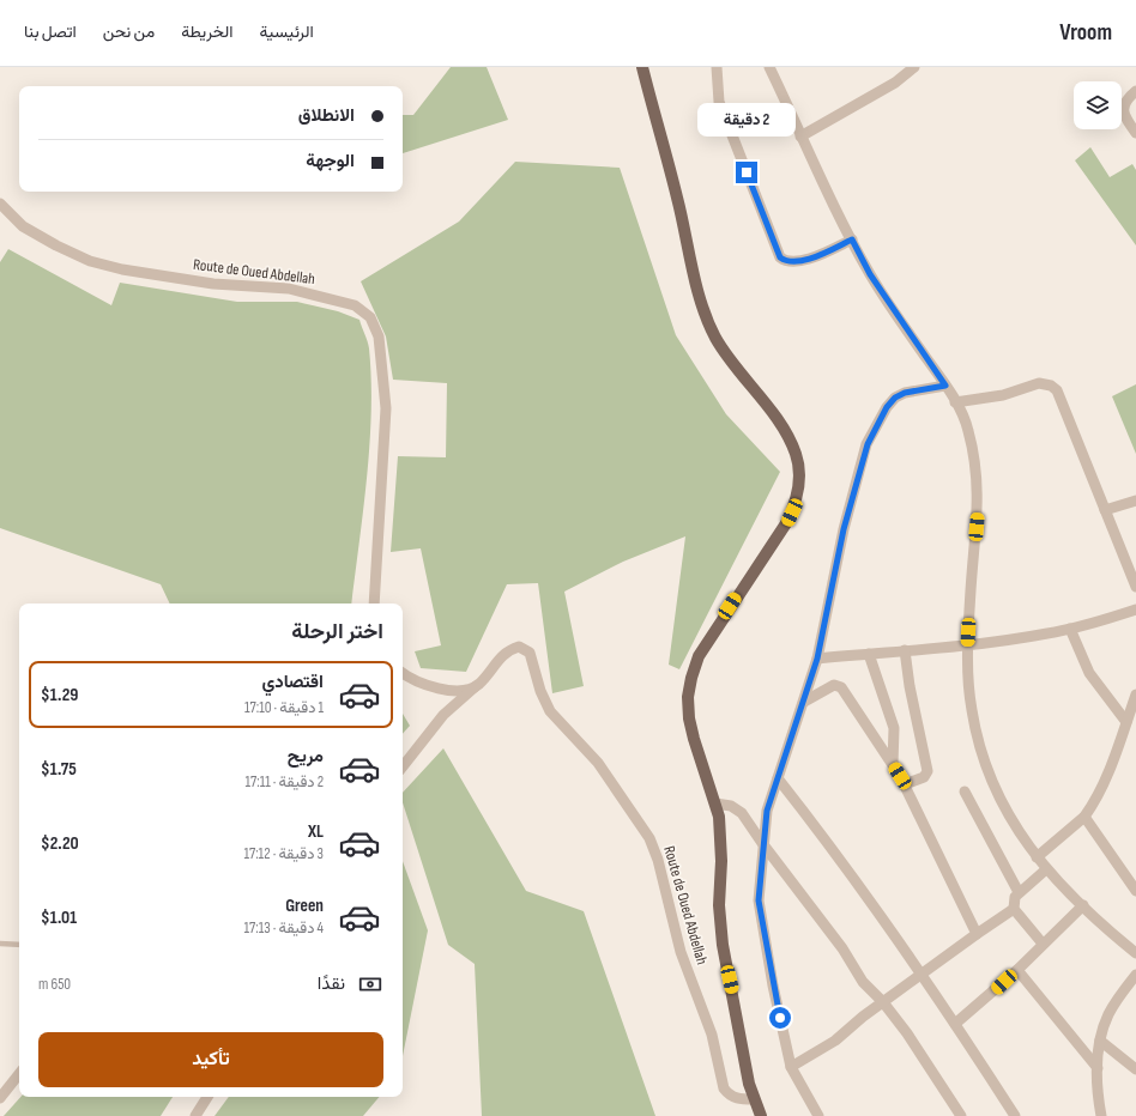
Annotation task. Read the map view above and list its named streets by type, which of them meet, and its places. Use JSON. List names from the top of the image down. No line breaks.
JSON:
{"streets":{"street":["Route de Oued Abdellah"]},"page":{"header":"Vroom","nav":["الرئيسية","الخريطة","من نحن","اتصل بنا"],"banner":["الانطلاق","الوجهة"],"bubble":"2 دقيقة","heading":"اختر الرحلة","list":[{"name":"اقتصادي","note":"1 دقيقة · 17:10","value":"$1.29"},{"name":"مريح","note":"2 دقيقة · 17:11","value":"$1.75"},{"name":"XL","note":"3 دقيقة · 17:12","value":"$2.20"},{"name":"Green","note":"4 دقيقة · 17:13","value":"$1.01"}],"pay":["نقدًا","650 m"],"buttons":"تأكيد"}}
